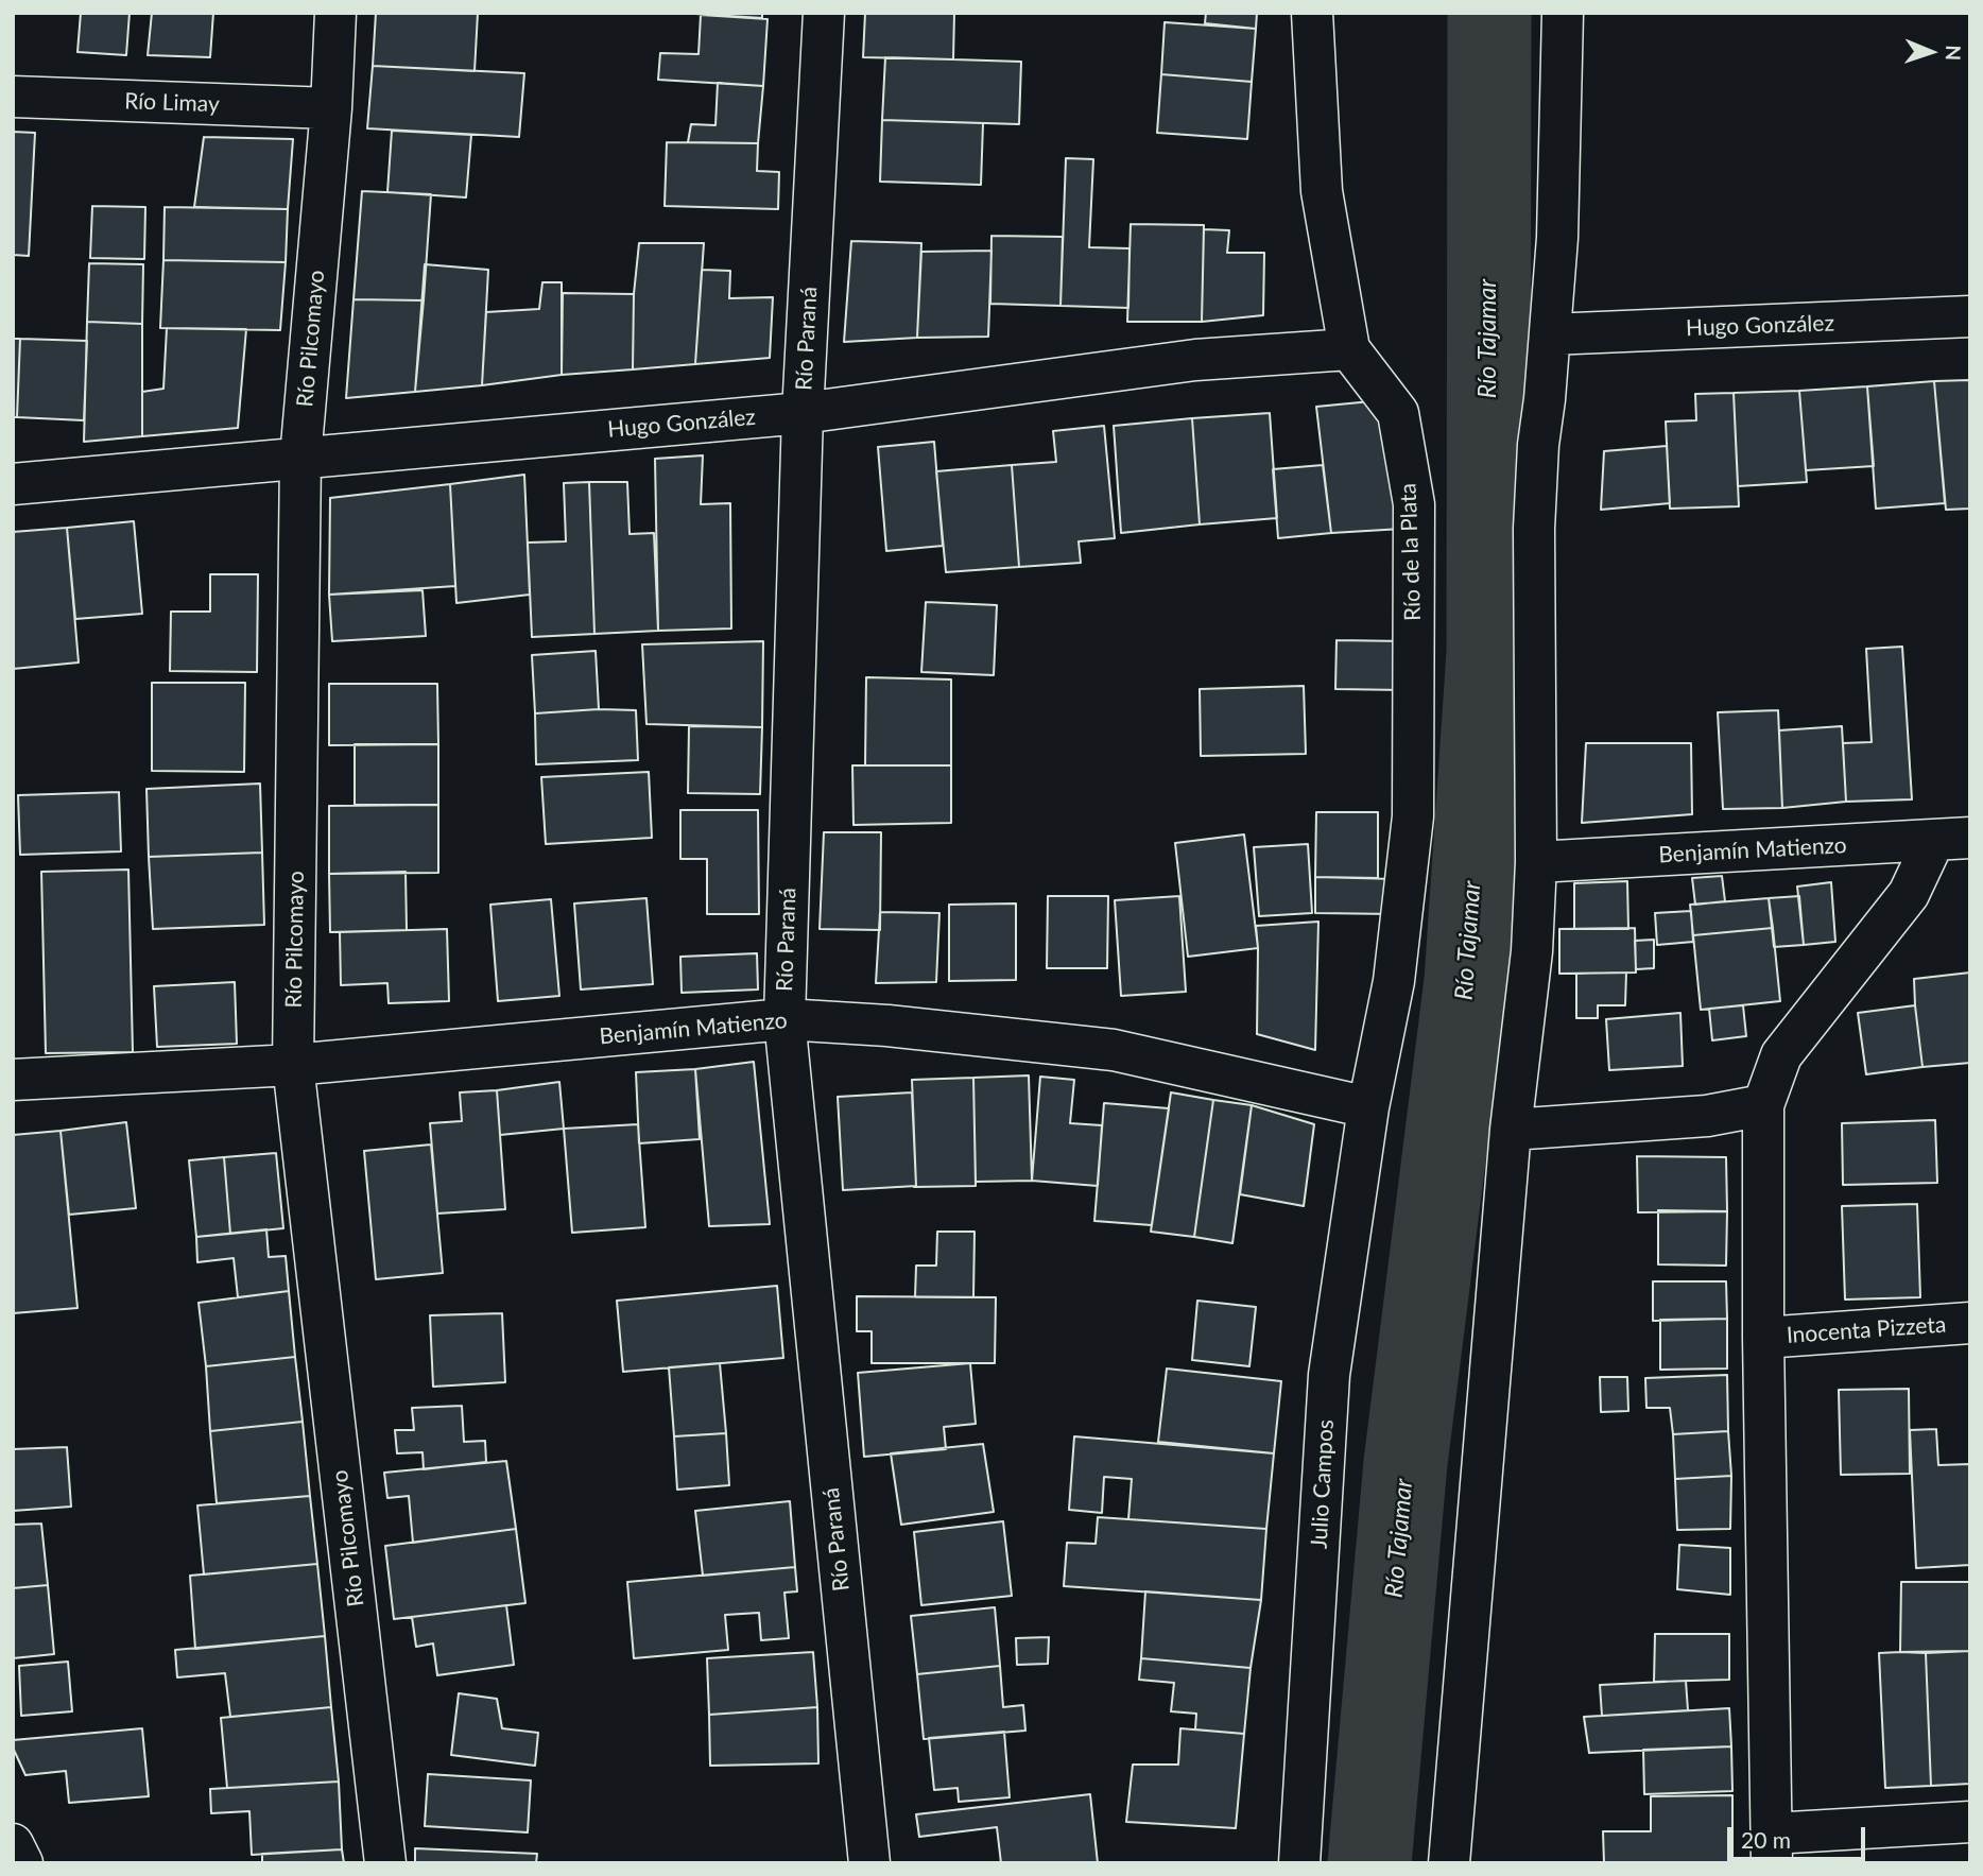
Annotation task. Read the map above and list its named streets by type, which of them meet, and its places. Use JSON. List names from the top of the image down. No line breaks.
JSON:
{"streets":{"street":["Río Limay","Hugo González","Río Pilcomayo","Río Paraná","Río de la Plata","Benjamín Matienzo","Inocenta Pizzeta","Julio Campos"]},"crossings":[["Río Limay","Río Pilcomayo"],["Hugo González","Río Pilcomayo"],["Hugo González","Río Paraná"],["Hugo González","Río de la Plata"],["Río Pilcomayo","Benjamín Matienzo"],["Río Paraná","Benjamín Matienzo"],["Río de la Plata","Benjamín Matienzo"],["Río de la Plata","Julio Campos"],["Benjamín Matienzo","Julio Campos"]],"water":["Río Tajamar"],"scale_bar":"20 m","north":"right"}
